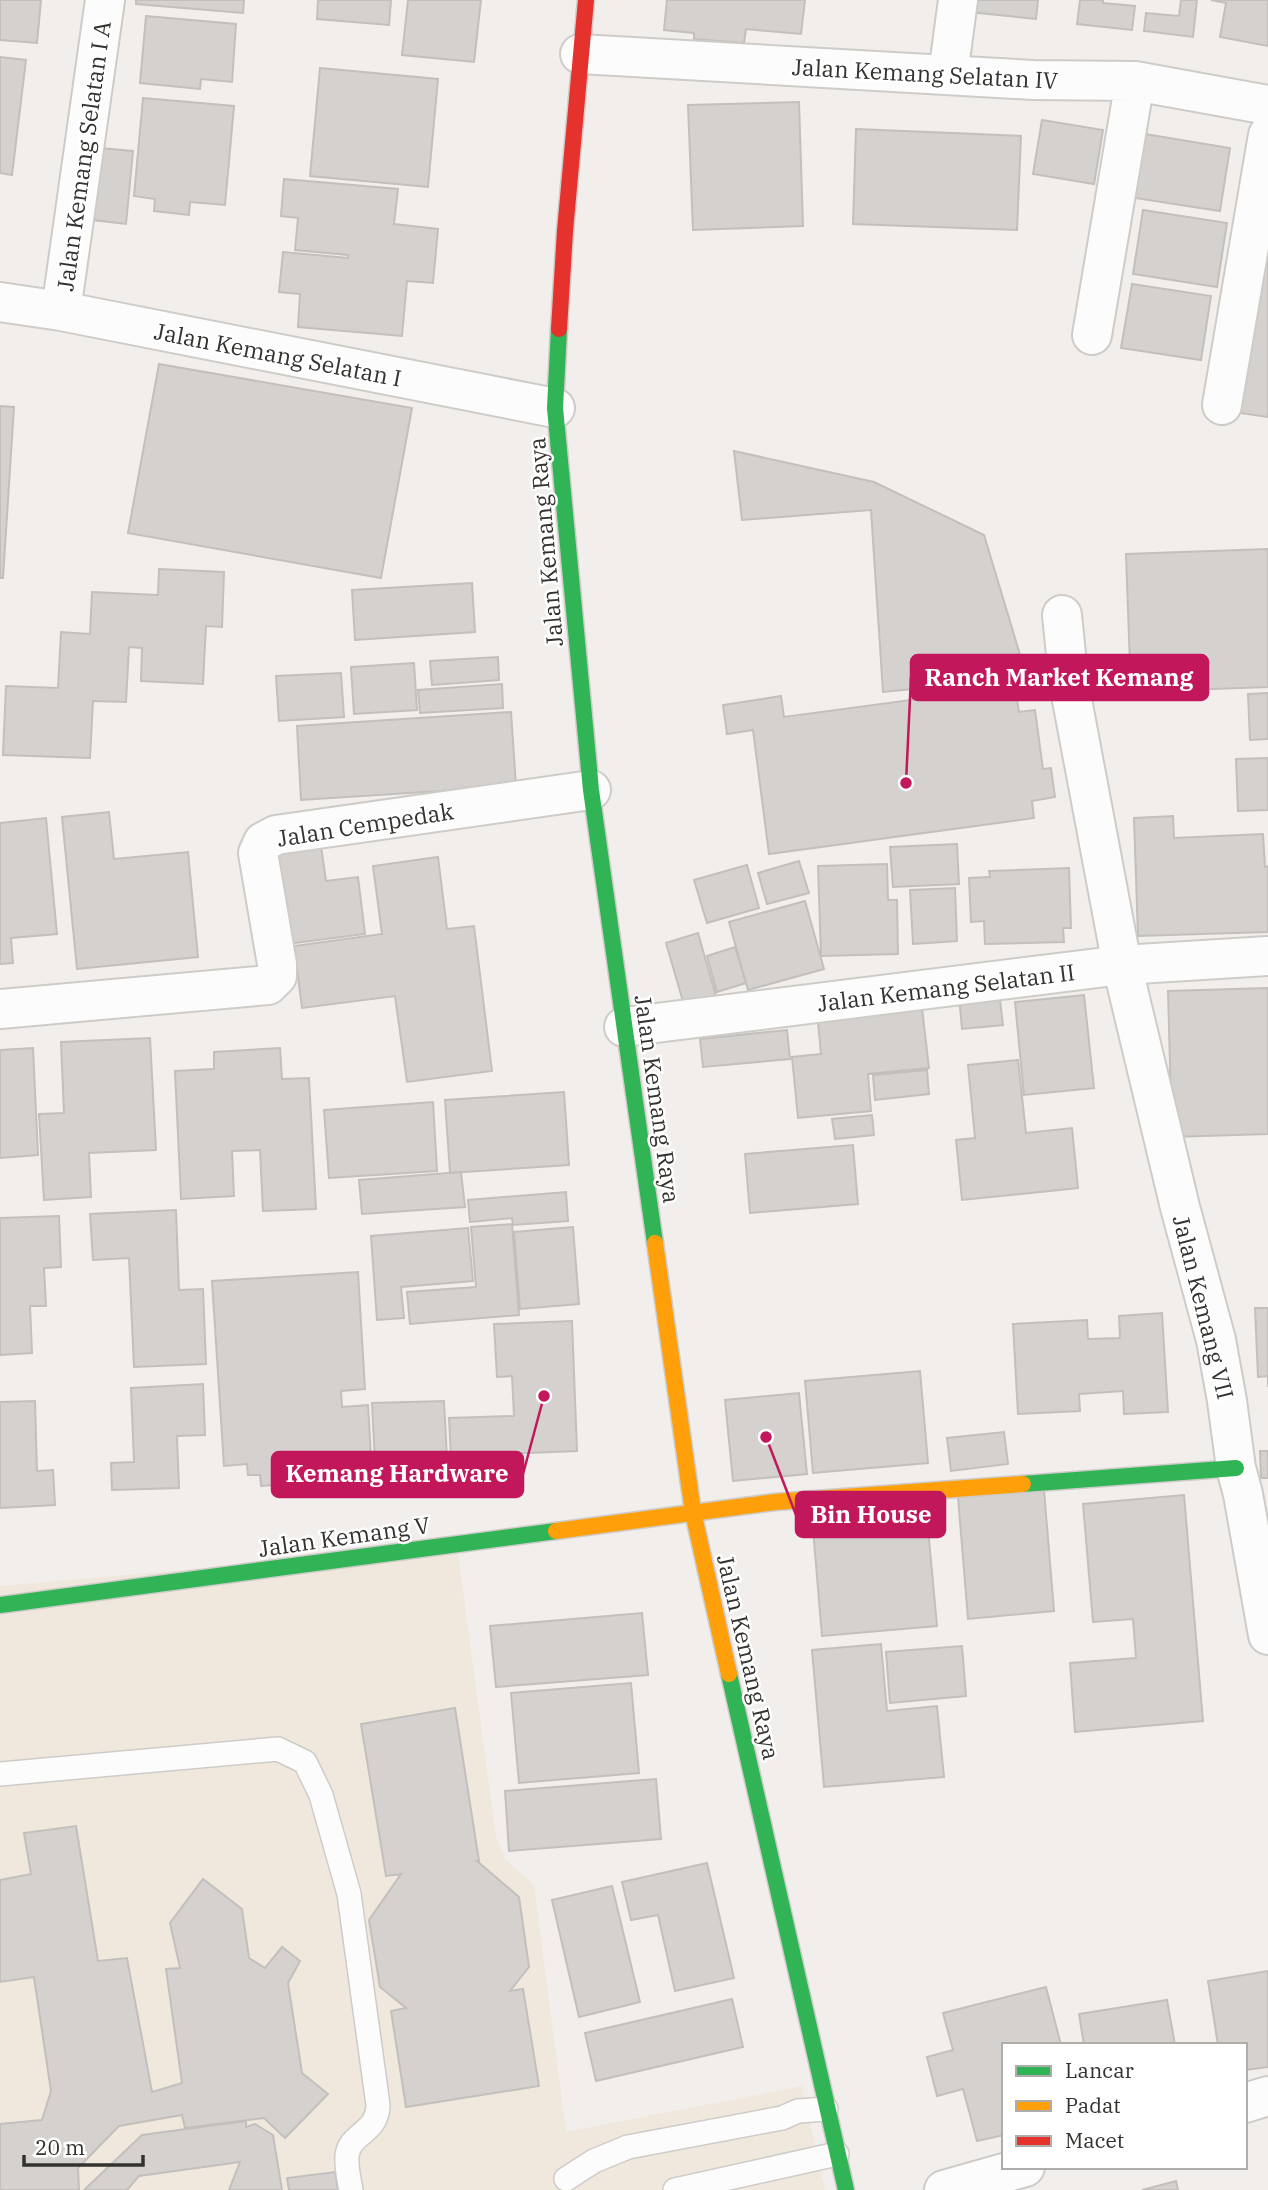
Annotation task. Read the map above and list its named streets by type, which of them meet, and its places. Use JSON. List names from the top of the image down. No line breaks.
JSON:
{"streets":{"street":["Jalan Kemang Selatan IV","Jalan Kemang Selatan I A","Jalan Kemang Selatan I","Jalan Kemang Raya","Jalan Cempedak","Jalan Kemang Selatan II","Jalan Kemang VII","Jalan Kemang V"]},"crossings":[["Jalan Kemang Selatan IV","Jalan Kemang Raya"],["Jalan Kemang Selatan I A","Jalan Kemang Selatan I"],["Jalan Kemang Selatan I","Jalan Kemang Raya"],["Jalan Kemang Raya","Jalan Cempedak"],["Jalan Kemang Raya","Jalan Kemang Selatan II"],["Jalan Kemang Raya","Jalan Kemang V"],["Jalan Kemang Selatan II","Jalan Kemang VII"]],"places":["Ranch Market Kemang","Kemang Hardware","Bin House"],"legend":["Lancar","Padat","Macet"],"scale_bar":"20 m"}
